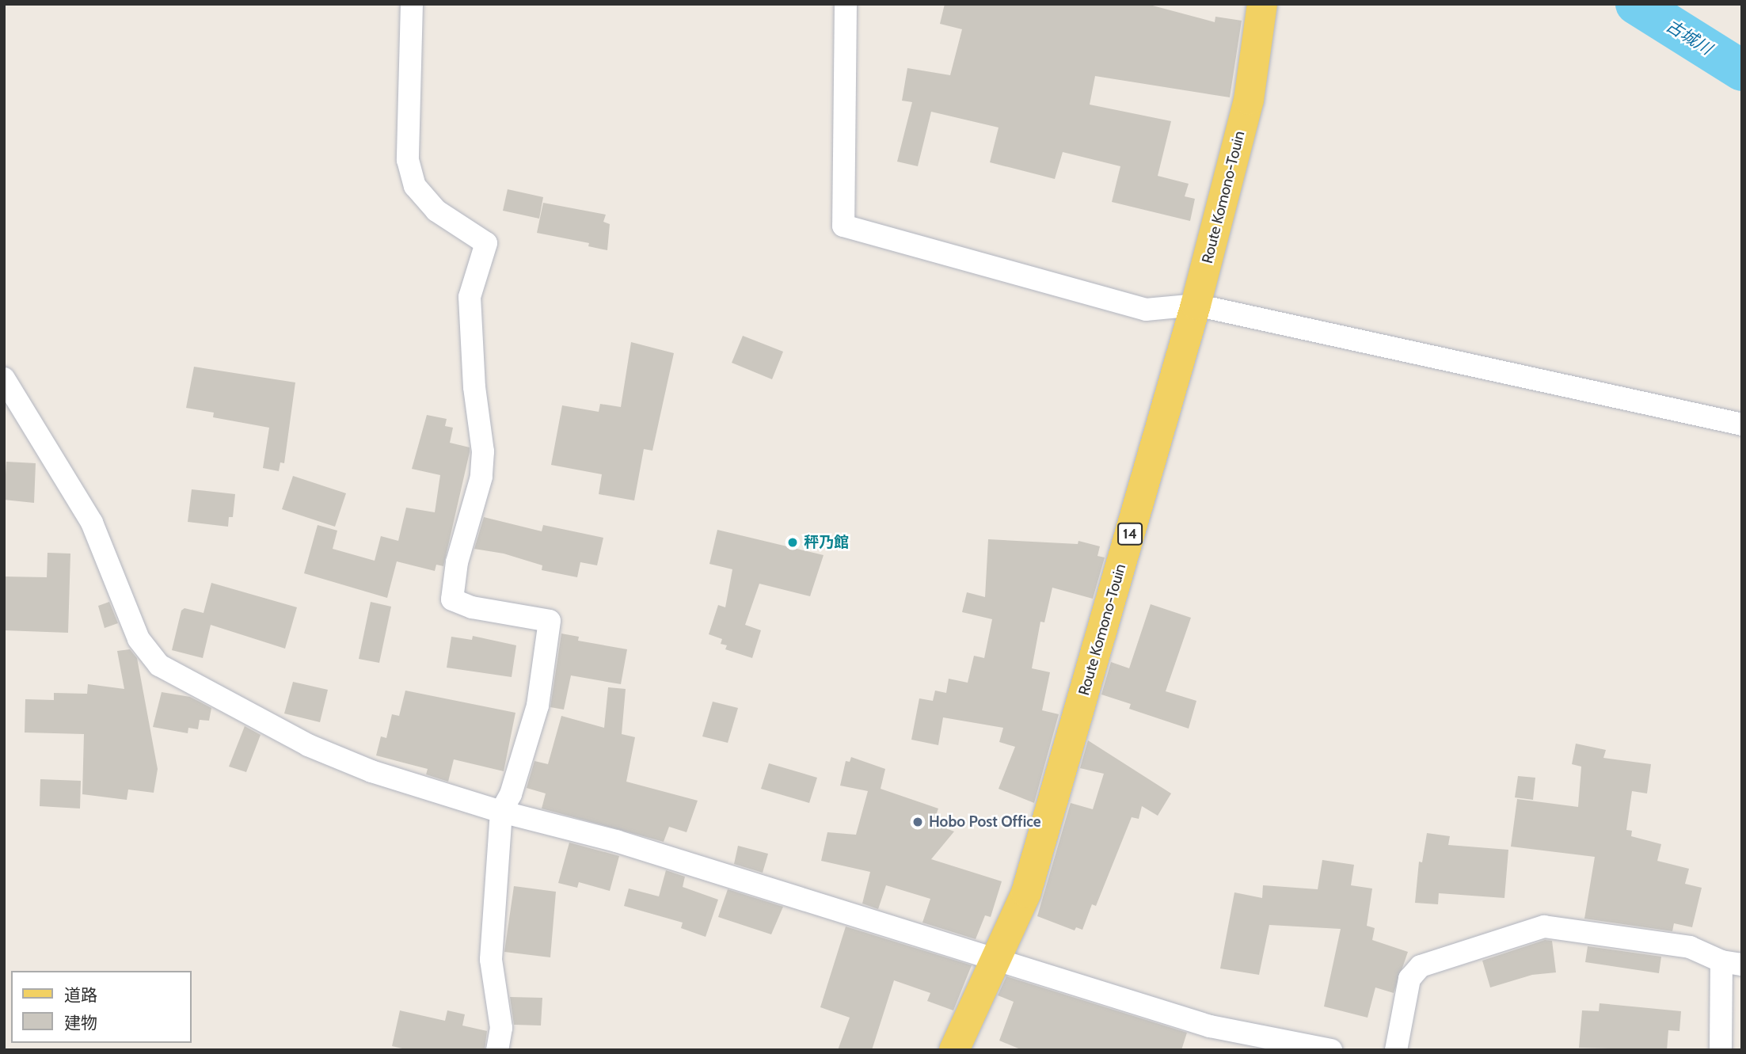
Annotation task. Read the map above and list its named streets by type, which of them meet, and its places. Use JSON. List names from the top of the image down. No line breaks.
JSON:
{"streets":{"main road":["Route Komono-Touin","14"]},"water":["古城川"],"places":["秤乃館","Hobo Post Office"],"legend":["道路","建物"]}
